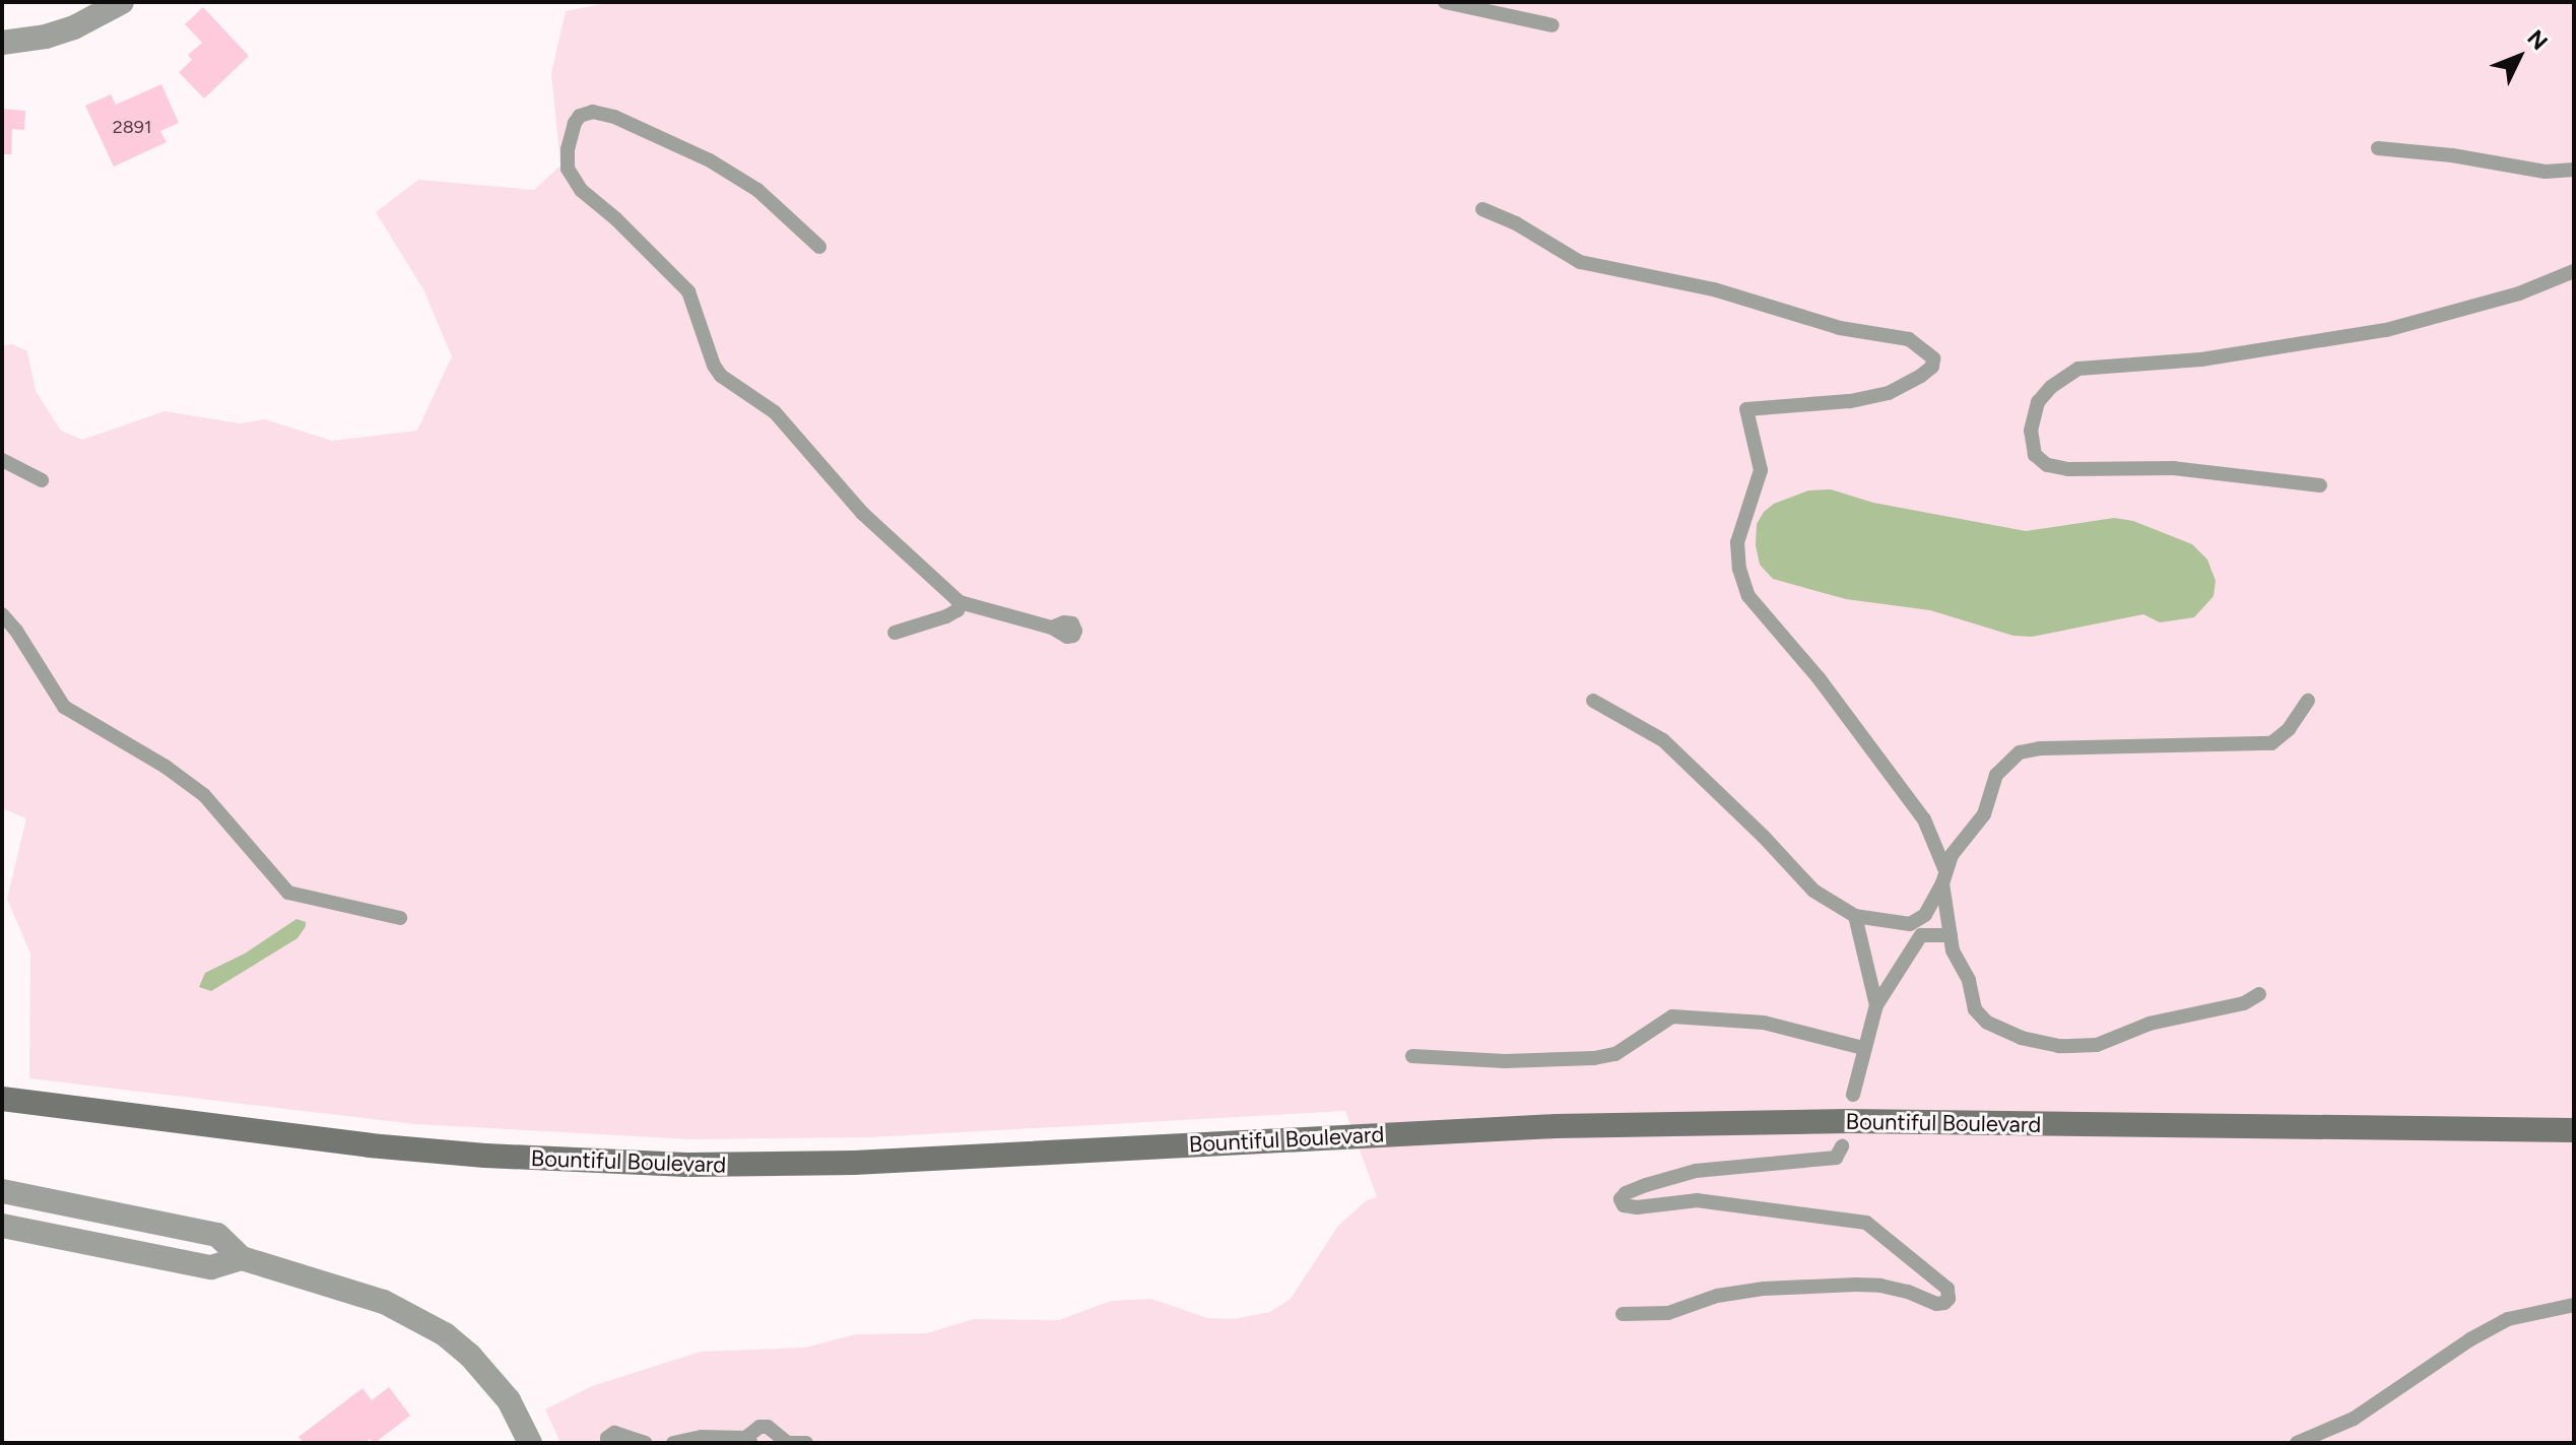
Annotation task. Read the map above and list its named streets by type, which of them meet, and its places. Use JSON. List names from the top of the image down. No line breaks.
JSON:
{"streets":{"main road":["Bountiful Boulevard"]},"house_numbers":["2891"],"north":"top right"}
